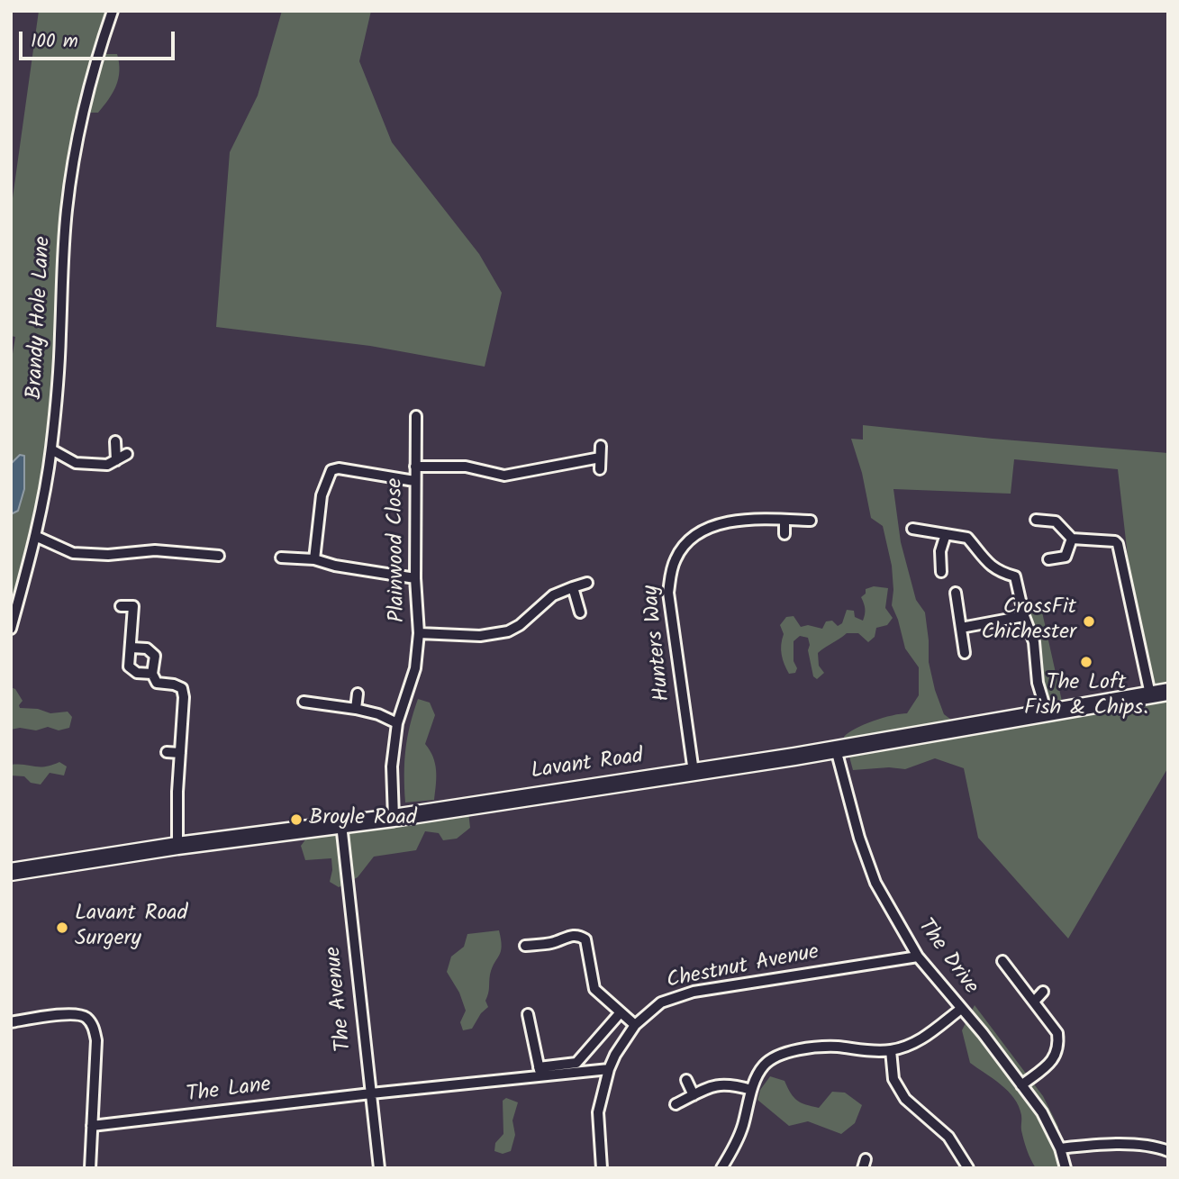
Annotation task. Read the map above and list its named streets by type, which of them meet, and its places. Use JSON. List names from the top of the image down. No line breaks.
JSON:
{"streets":{"main road":["Lavant Road"],"street":["Brandy Hole Lane","Plainwood Close","Hunters Way","The Drive","Chestnut Avenue","The Avenue","The Lane"]},"crossings":[["Plainwood Close","Lavant Road"],["Hunters Way","Lavant Road"],["Lavant Road","The Drive"],["Lavant Road","The Avenue"],["The Drive","Chestnut Avenue"],["The Avenue","The Lane"]],"places":["CrossFit Chichester","The Loft Fish & Chips.","Broyle Road","Lavant Road Surgery"],"scale_bar":"100 m"}
